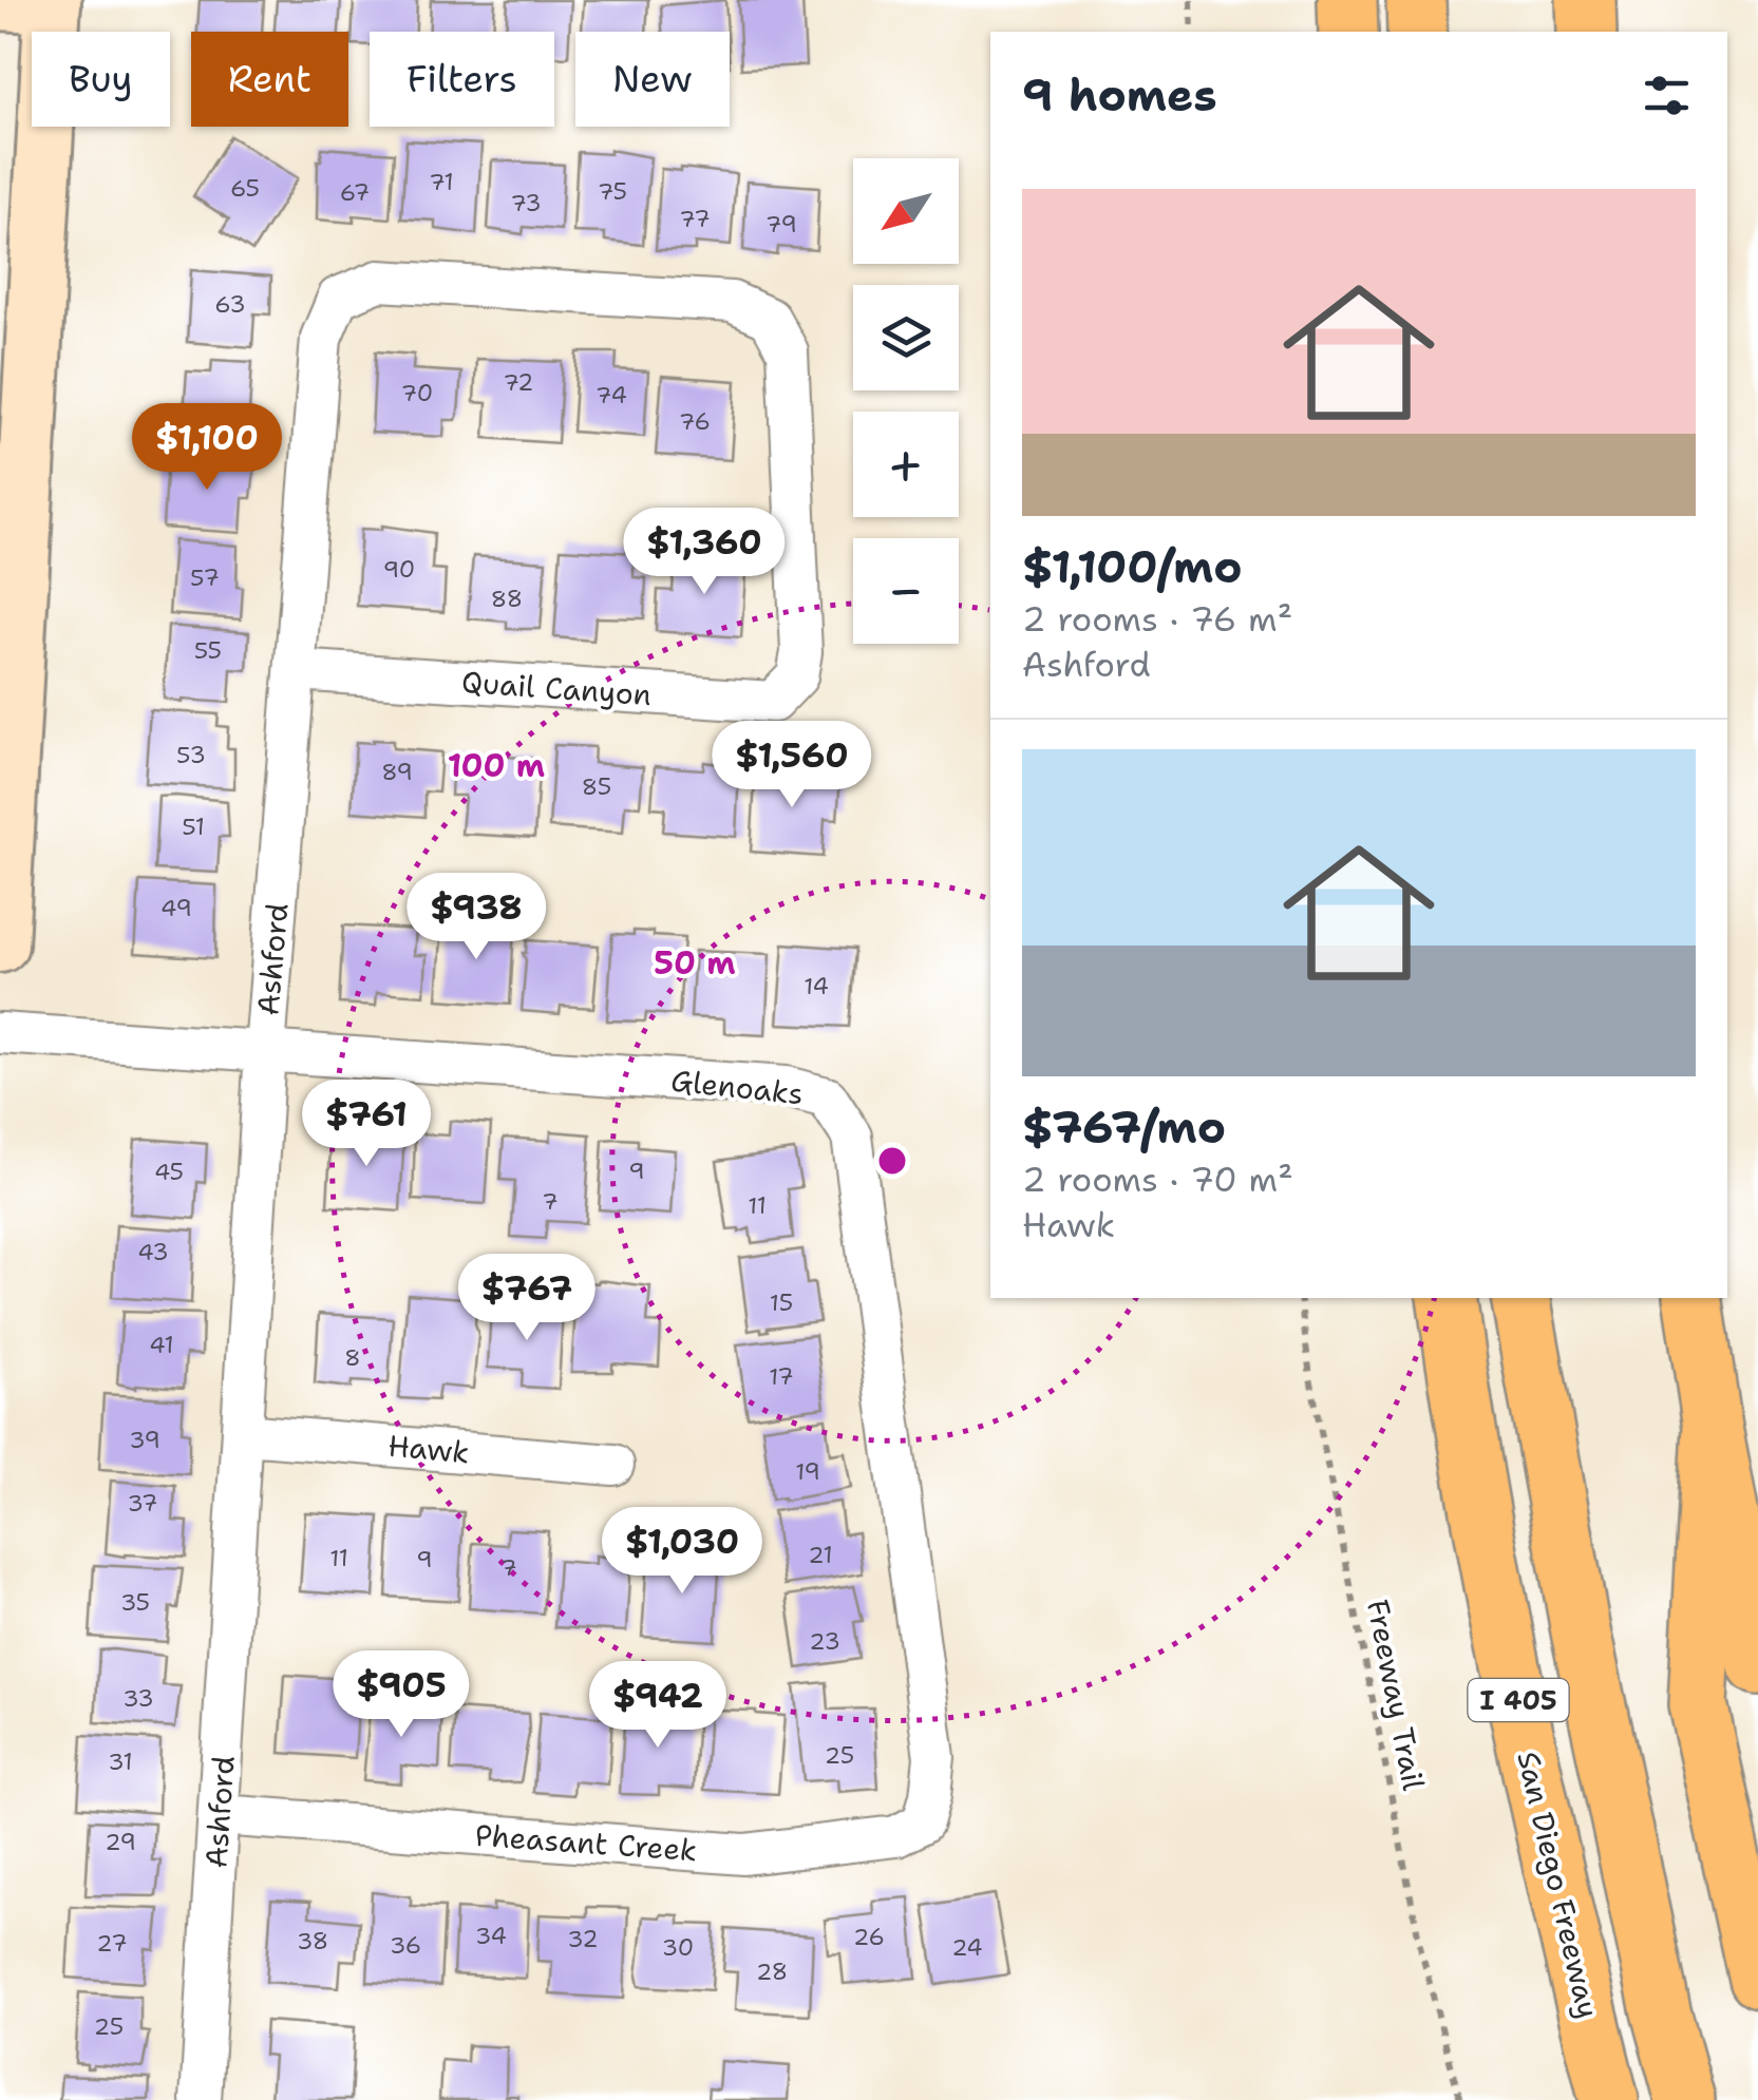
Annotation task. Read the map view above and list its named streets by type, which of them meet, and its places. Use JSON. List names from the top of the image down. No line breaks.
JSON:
{"streets":{"highway":["I 405","San Diego Freeway"],"street":["Quail Canyon","Ashford","Glenoaks","Hawk","Pheasant Creek"],"path":["Freeway Trail"]},"crossings":[["Quail Canyon","Ashford"],["Ashford","Glenoaks"],["Ashford","Hawk"],["Ashford","Pheasant Creek"],["Glenoaks","Pheasant Creek"]],"house_numbers":["71","65","75","67","73","77","79","63","72","70","74","76","90","57","88","55","53","89","85","51","49","14","9","45","7","11","43","15","41","8","17","39","19","37","21","11","9","7","35","23","33","25","31","29","34","26","32","38","27","36","30","24","28","25"],"north":"bottom left","page":{"chip":["Buy","Rent","Filters","New"],"heading":"9 homes","map_buttons":["+","−"],"list":[{"name":"$1,100/mo","note":"2 rooms · 76 m² · Ashford"},{"name":"$767/mo","note":"2 rooms · 70 m² · Hawk"}],"price":["$1,100","$1,360","$1,560","$938","$761","$767","$1,030","$905","$942"]},"rings":["100 m","50 m"]}
